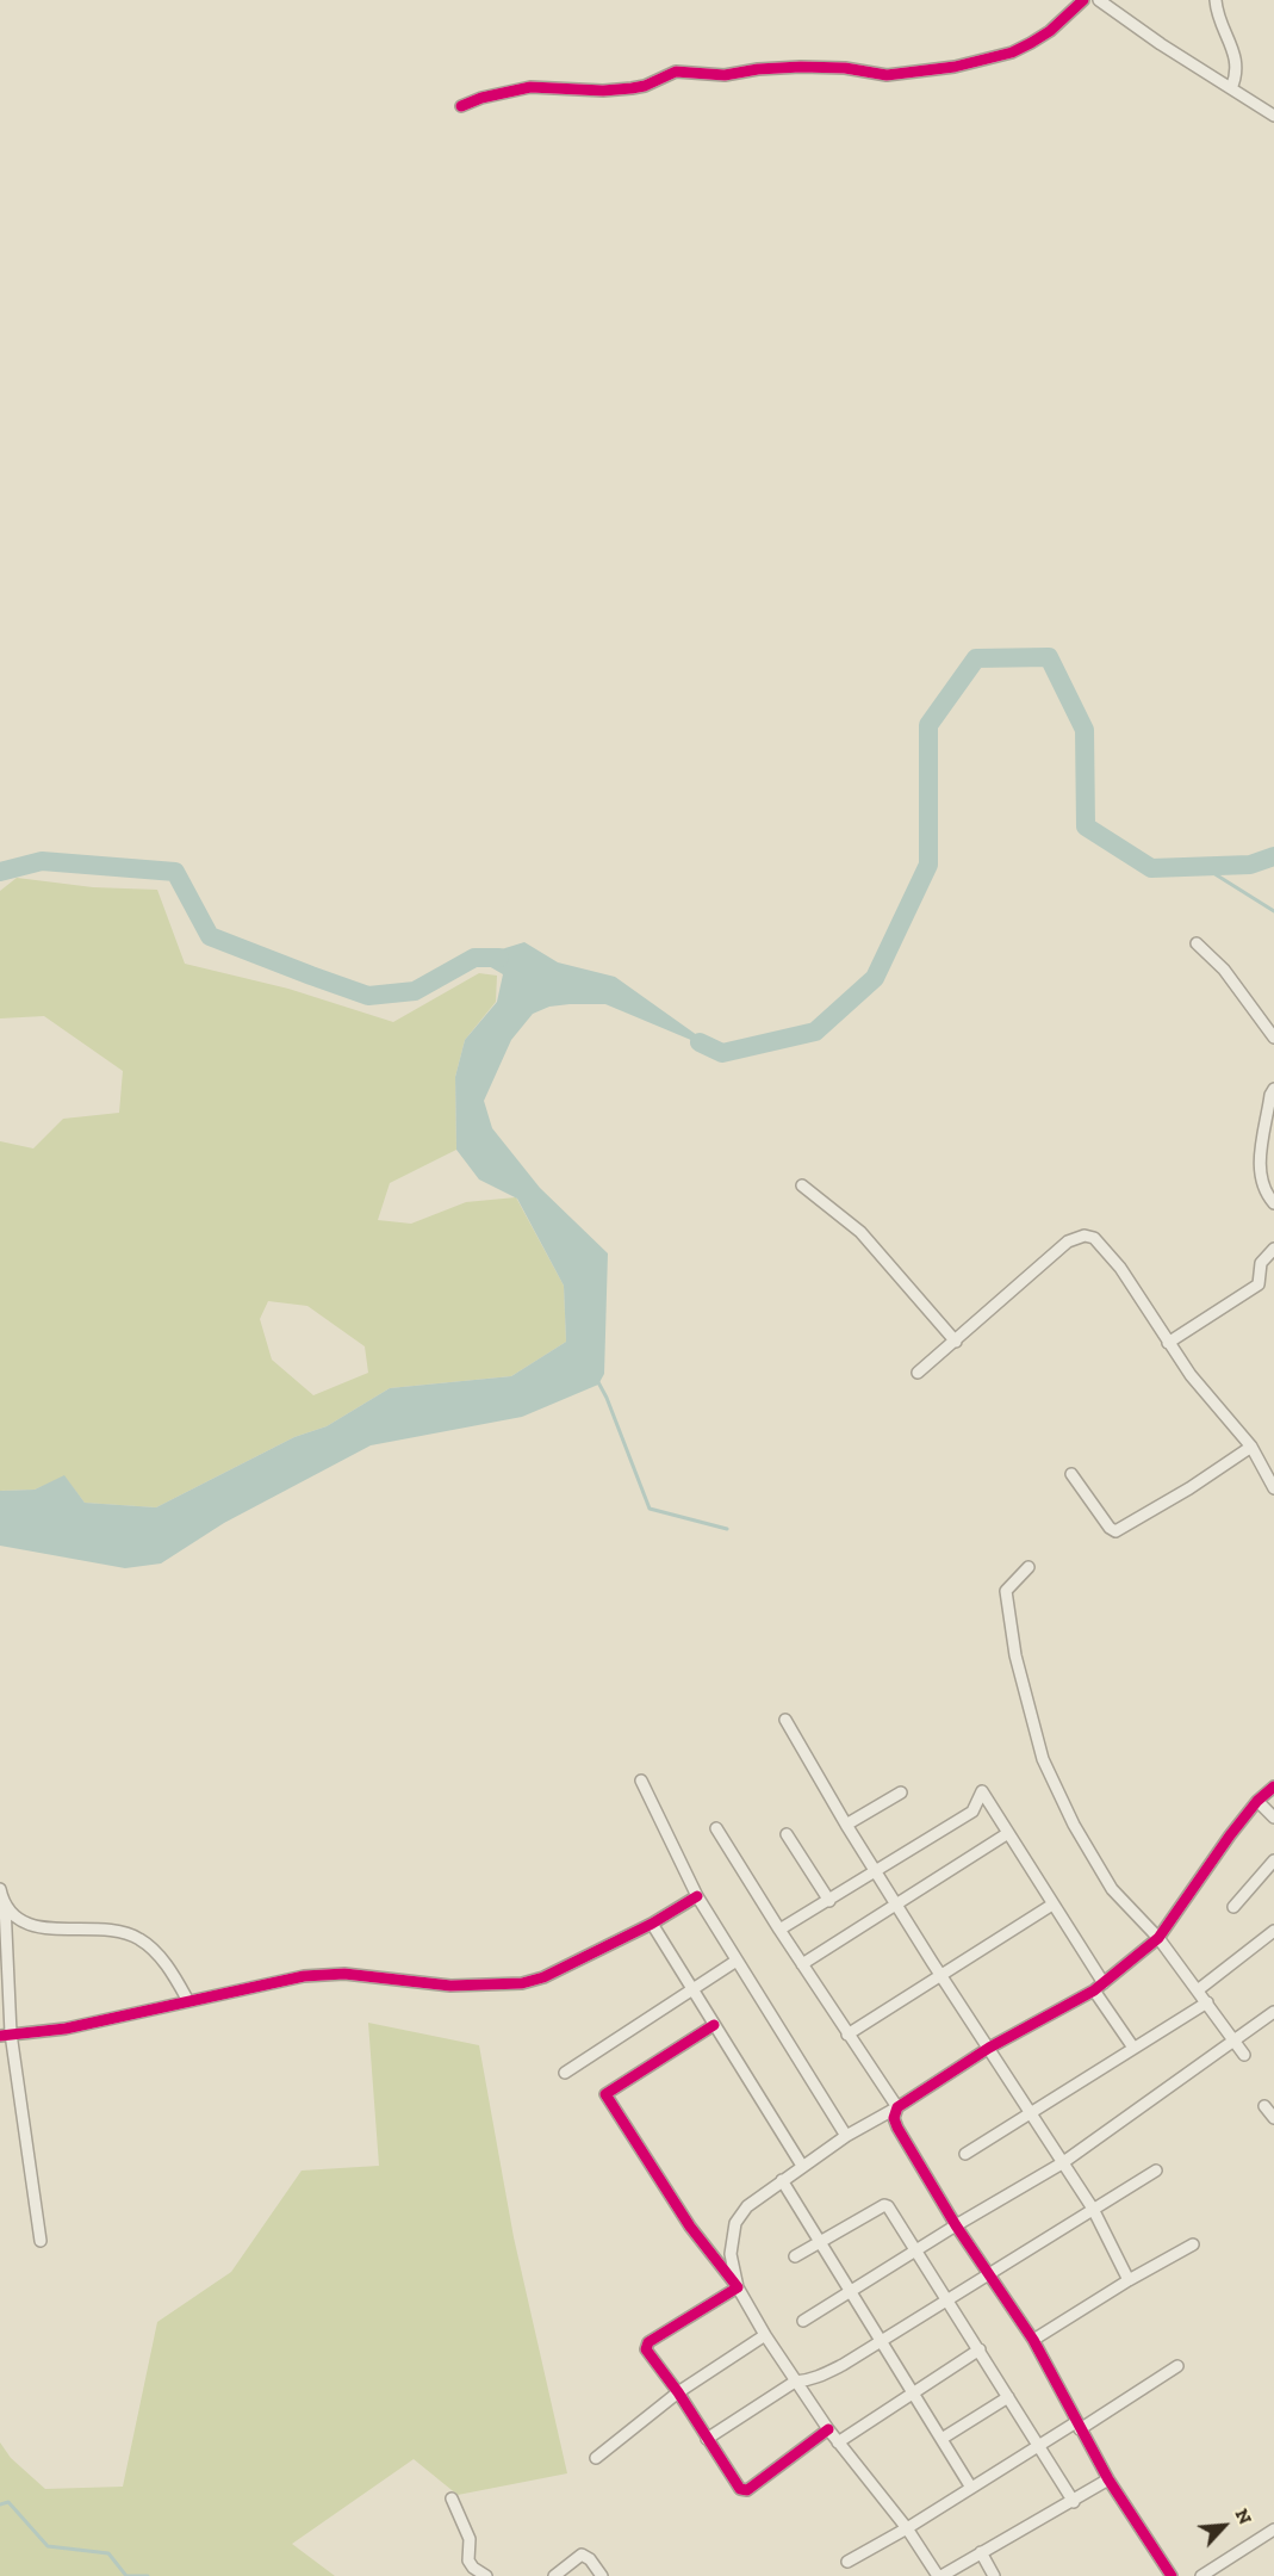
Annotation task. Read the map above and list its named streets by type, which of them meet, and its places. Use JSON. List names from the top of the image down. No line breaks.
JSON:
{"north":"top right"}
